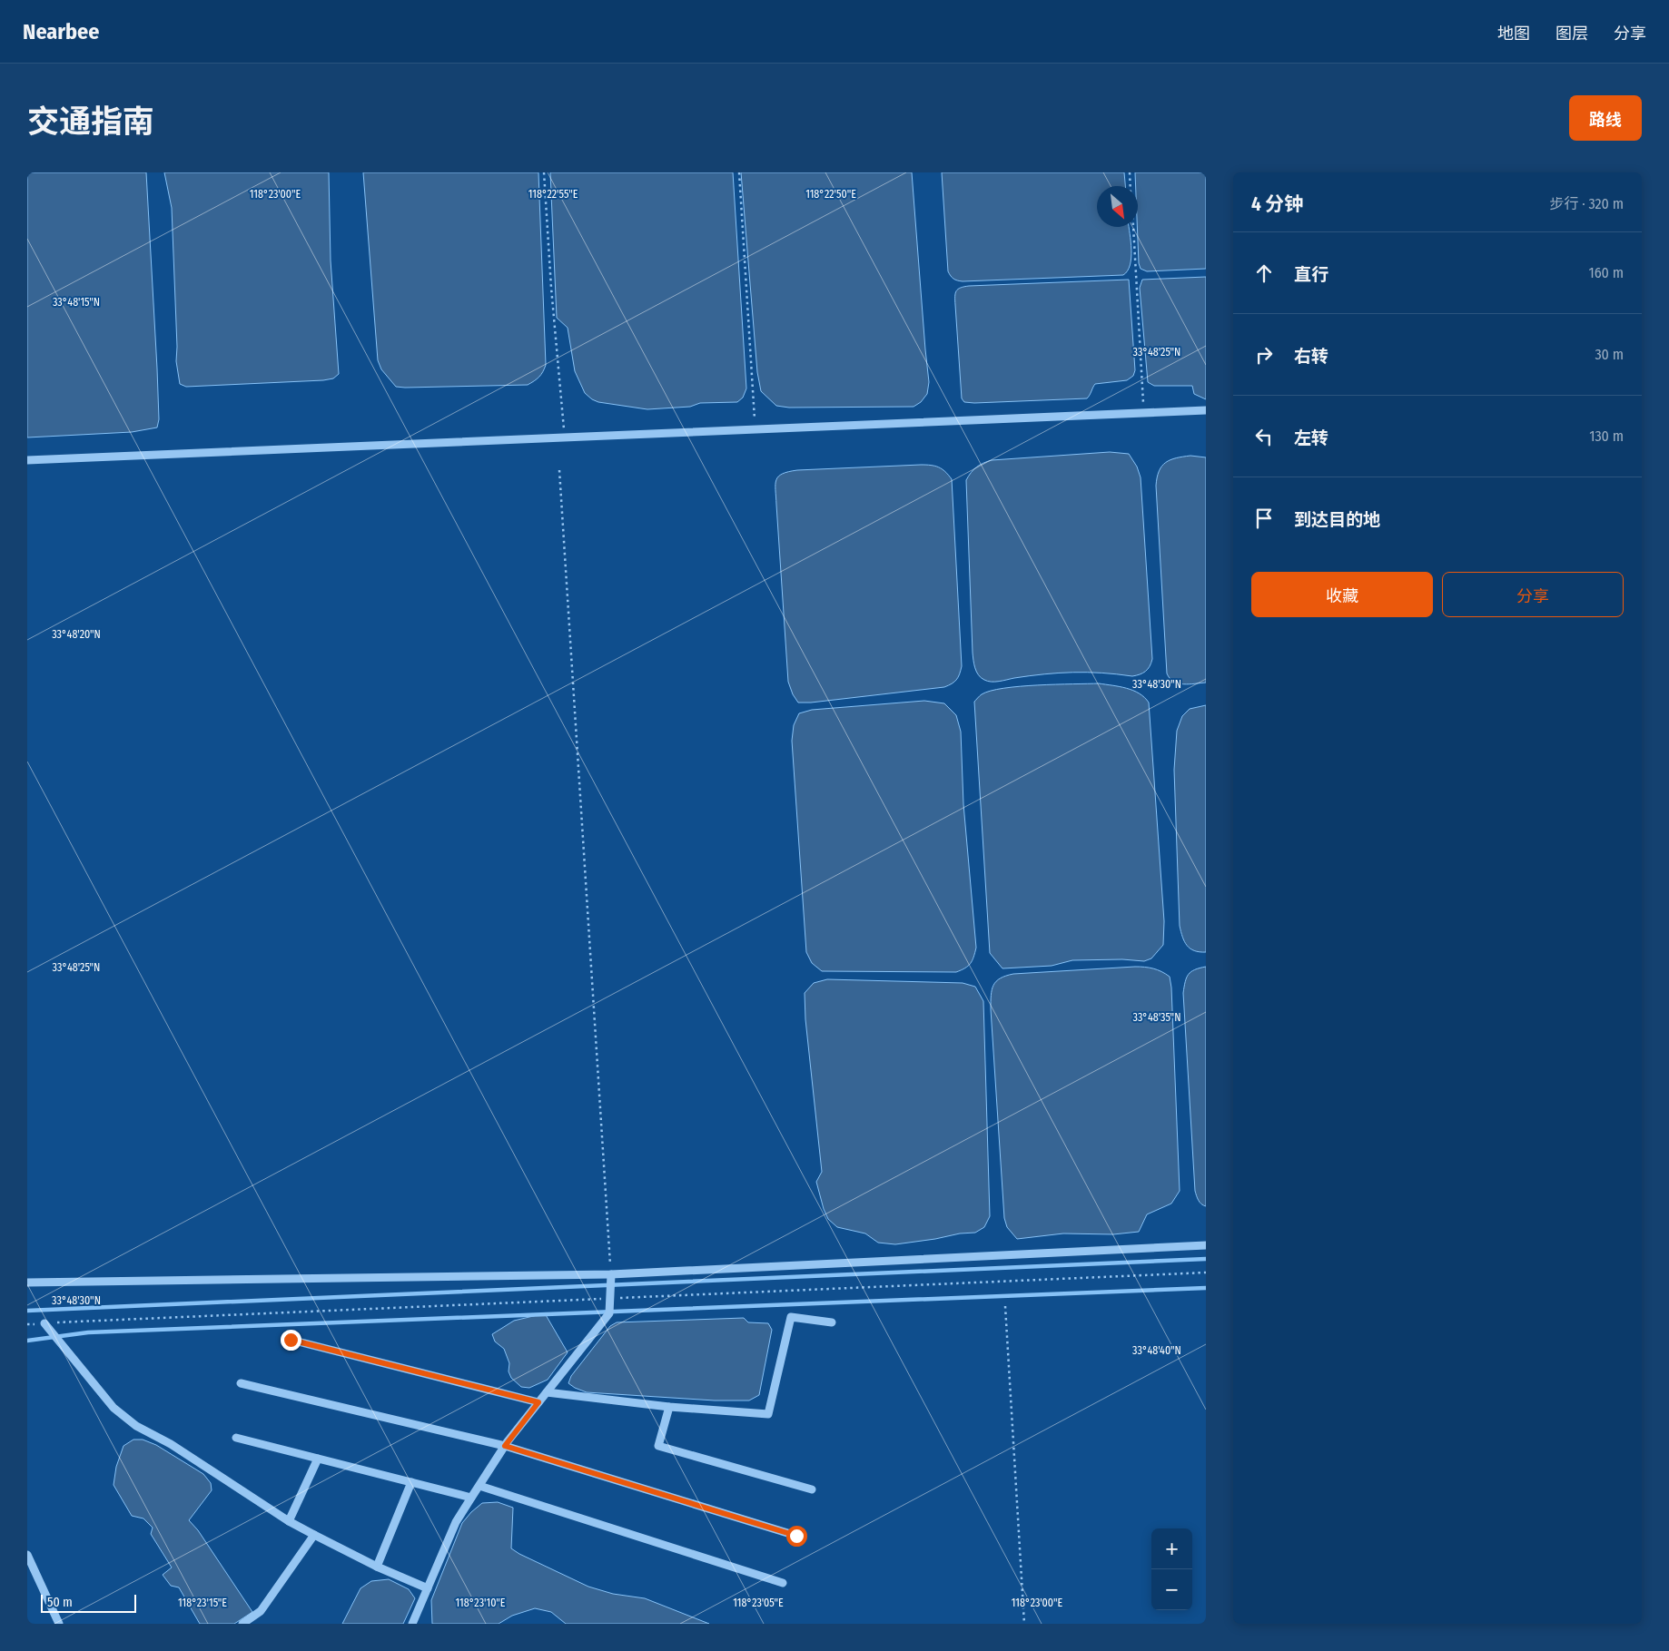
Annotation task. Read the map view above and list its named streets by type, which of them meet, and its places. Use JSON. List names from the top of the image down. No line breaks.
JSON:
{"scale_bar":"50 m","north":"bottom right","page":{"header":"Nearbee","nav":["地图","图层","分享"],"title":"交通指南","buttons":["路线",["收藏","分享"]],"heading":["4 分钟","步行 · 320 m"],"list":[["直行","160 m"],["右转","30 m"],["左转","130 m"],"到达目的地"],"map_buttons":["+","−"],"scale":"50 m"},"coordinates":["118°23'00\"E","118°22'55\"E","118°22'50\"E","33°48'15\"N","33°48'25\"N","33°48'20\"N","33°48'30\"N","33°48'35\"N","33°48'40\"N","118°23'15\"E","118°23'10\"E","118°23'05\"E"]}
